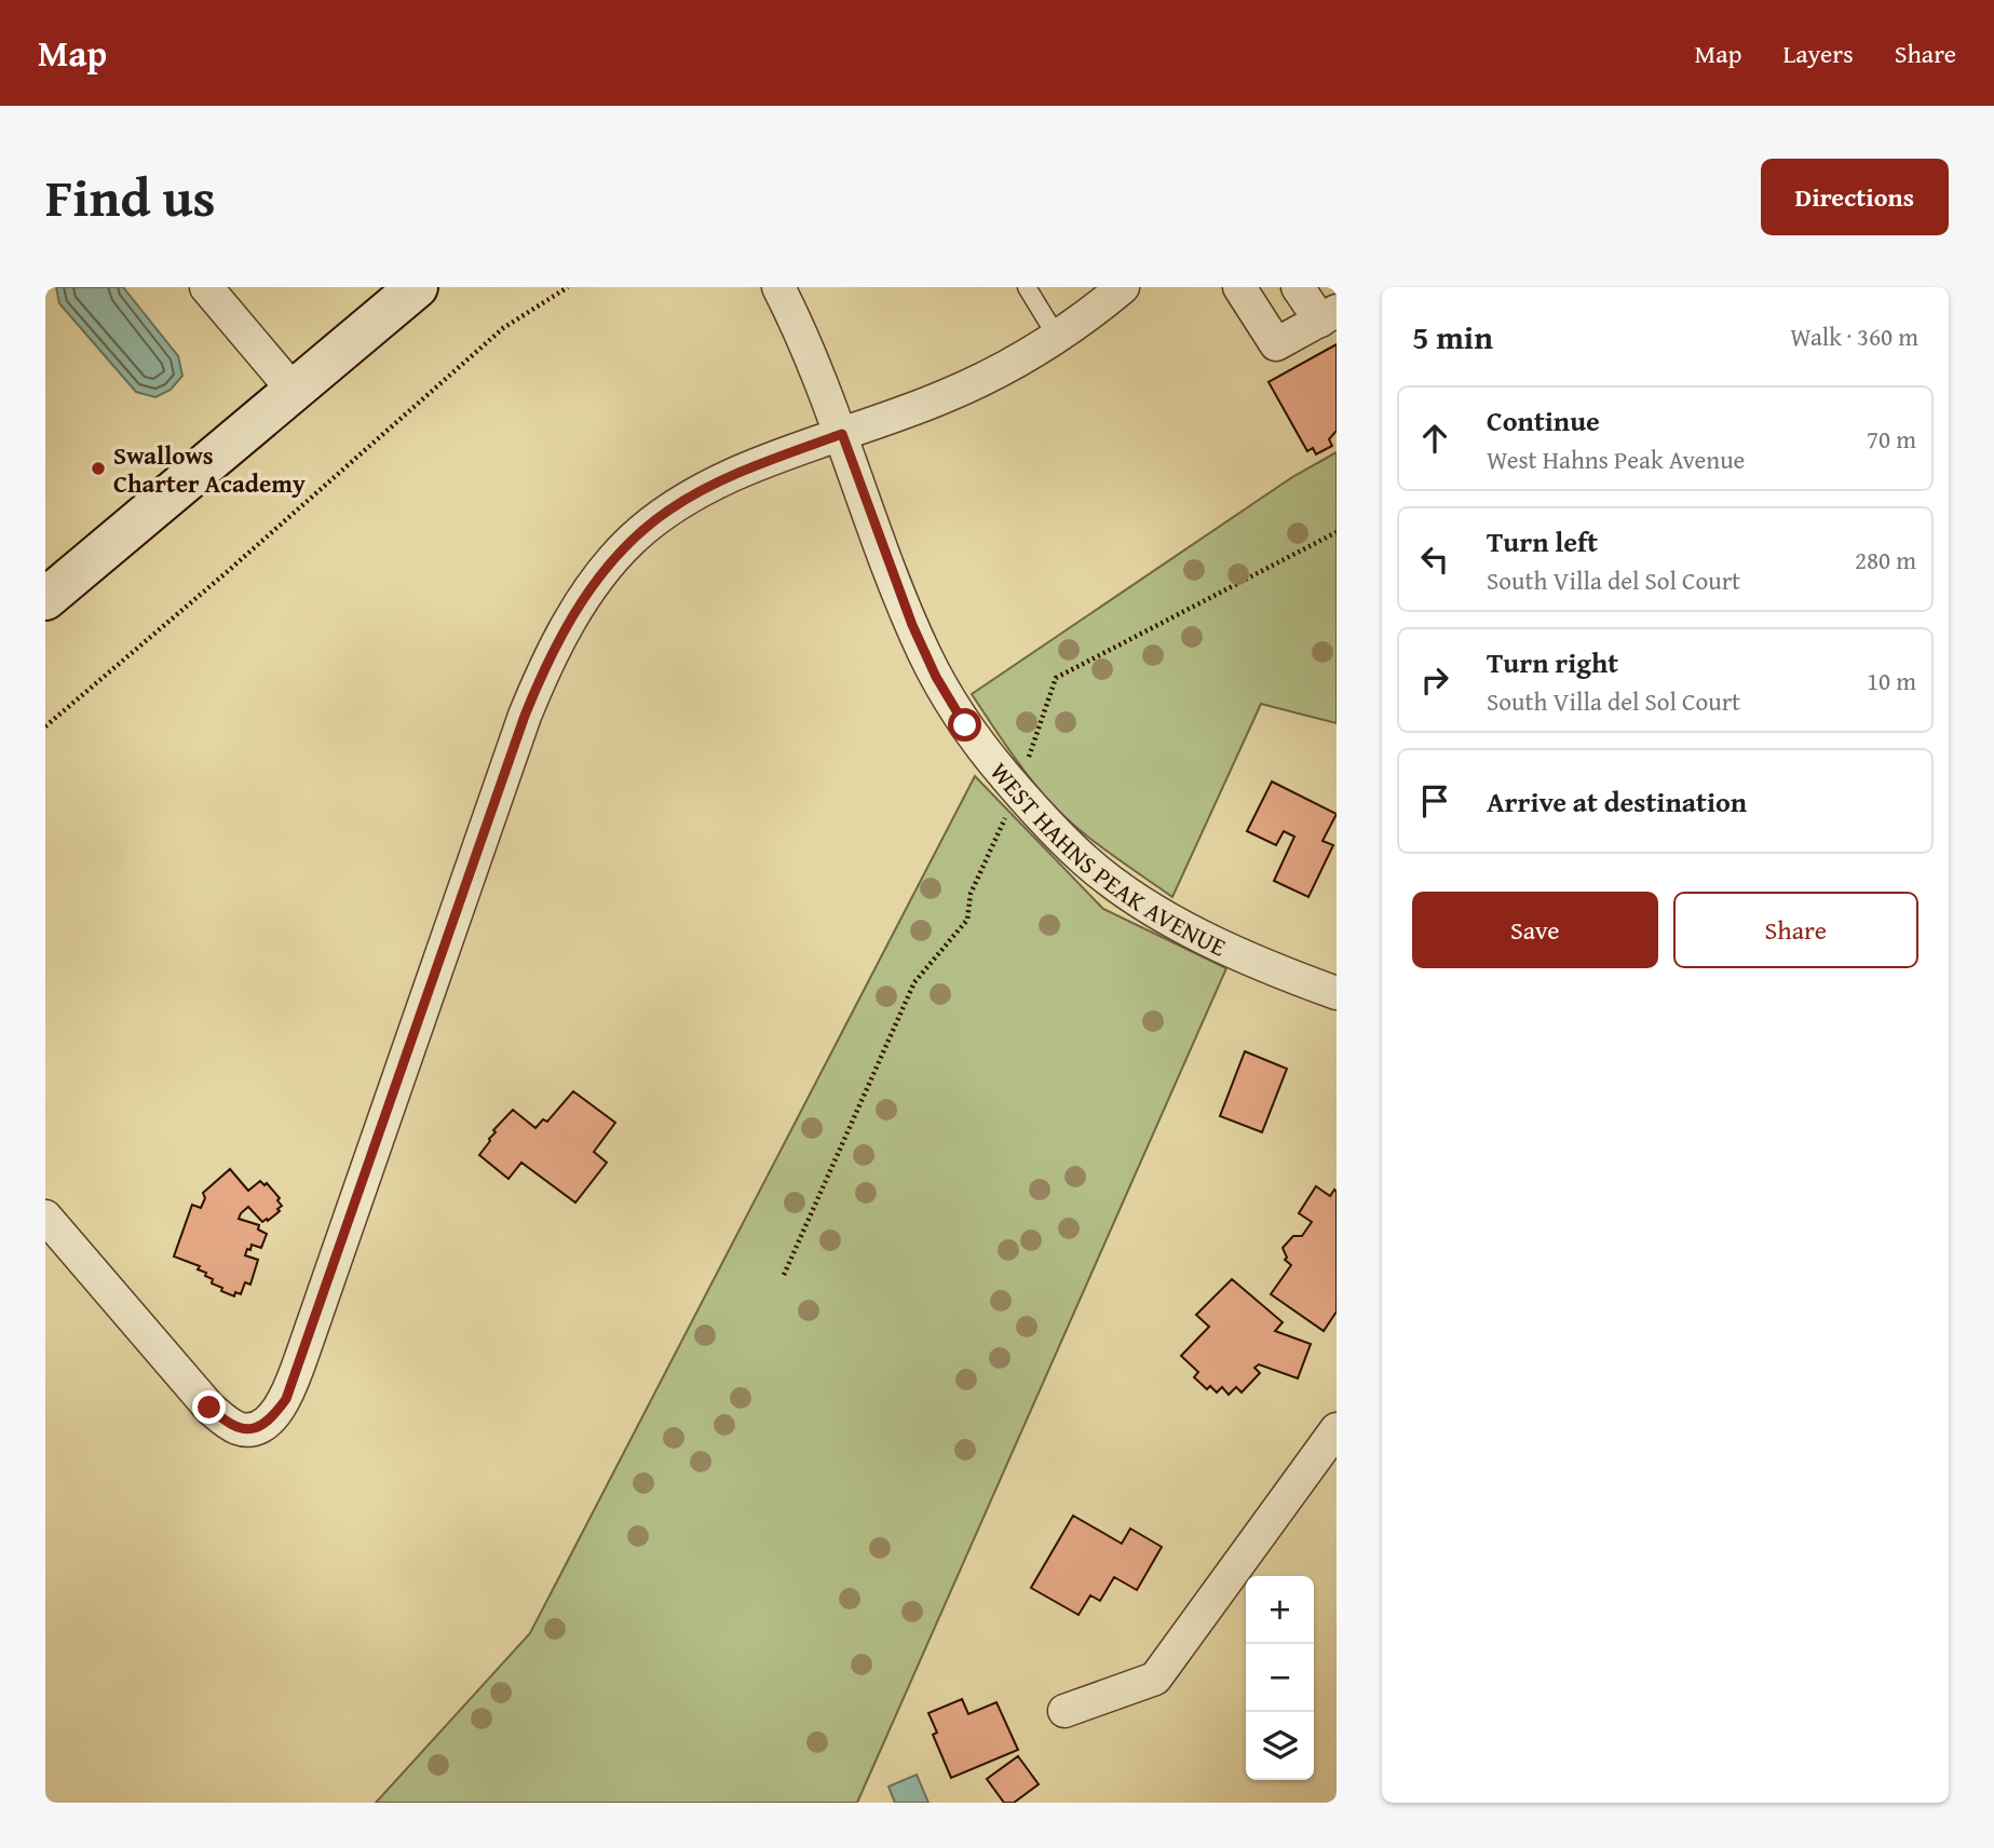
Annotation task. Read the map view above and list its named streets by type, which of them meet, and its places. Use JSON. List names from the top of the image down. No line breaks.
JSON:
{"streets":{"street":["WEST HAHNS PEAK AVENUE"]},"places":["Swallows Charter Academy"],"page":{"header":"Map","nav":["Map","Layers","Share"],"title":"Find us","buttons":["Directions",["Save","Share"]],"heading":["5 min","Walk · 360 m"],"list":[["Continue","West Hahns Peak Avenue","70 m"],["Turn left","South Villa del Sol Court","280 m"],["Turn right","South Villa del Sol Court","10 m"],"Arrive at destination"],"map_buttons":["+","−"]}}
